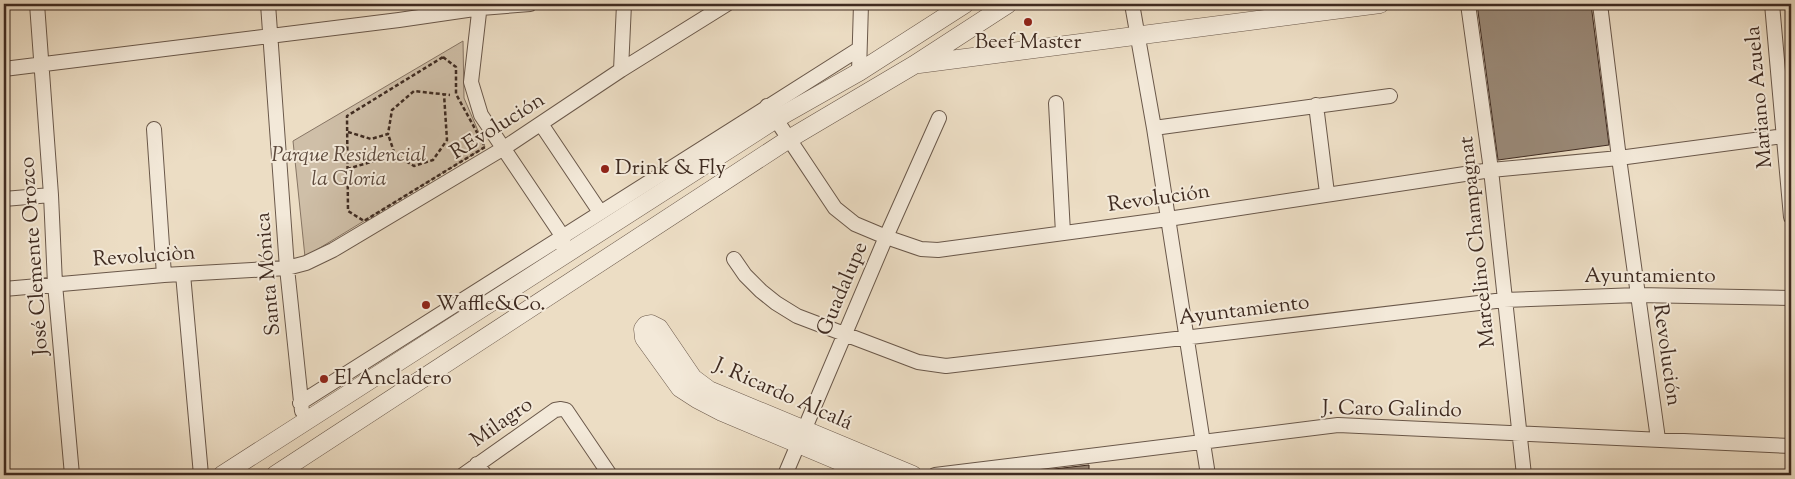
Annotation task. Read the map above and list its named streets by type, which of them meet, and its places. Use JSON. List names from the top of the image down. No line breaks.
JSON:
{"streets":{"street":["Mariano Azuela","REvolución","Revolución","Marcelino Champagnat","José Clemente Orozco","Revoluciòn","Santa Mónica","Ayuntamiento","Guadalupe","J. Ricardo Alcalá","J. Caro Galindo","Milagro"]},"crossings":[["Mariano Azuela","Revolución"],["REvolución","Revoluciòn"],["REvolución","Santa Mónica"],["Revolución","Marcelino Champagnat"],["Revolución","Ayuntamiento"],["Revolución","Guadalupe"],["Revolución","J. Caro Galindo"],["Marcelino Champagnat","Ayuntamiento"],["Marcelino Champagnat","J. Caro Galindo"],["José Clemente Orozco","Revoluciòn"],["Revoluciòn","Santa Mónica"],["Ayuntamiento","Guadalupe"],["Guadalupe","J. Ricardo Alcalá"]],"parks":["Parque Residencial la Gloria"],"places":["Beef Master","Drink & Fly","Waffle&Co.","El Ancladero"]}
